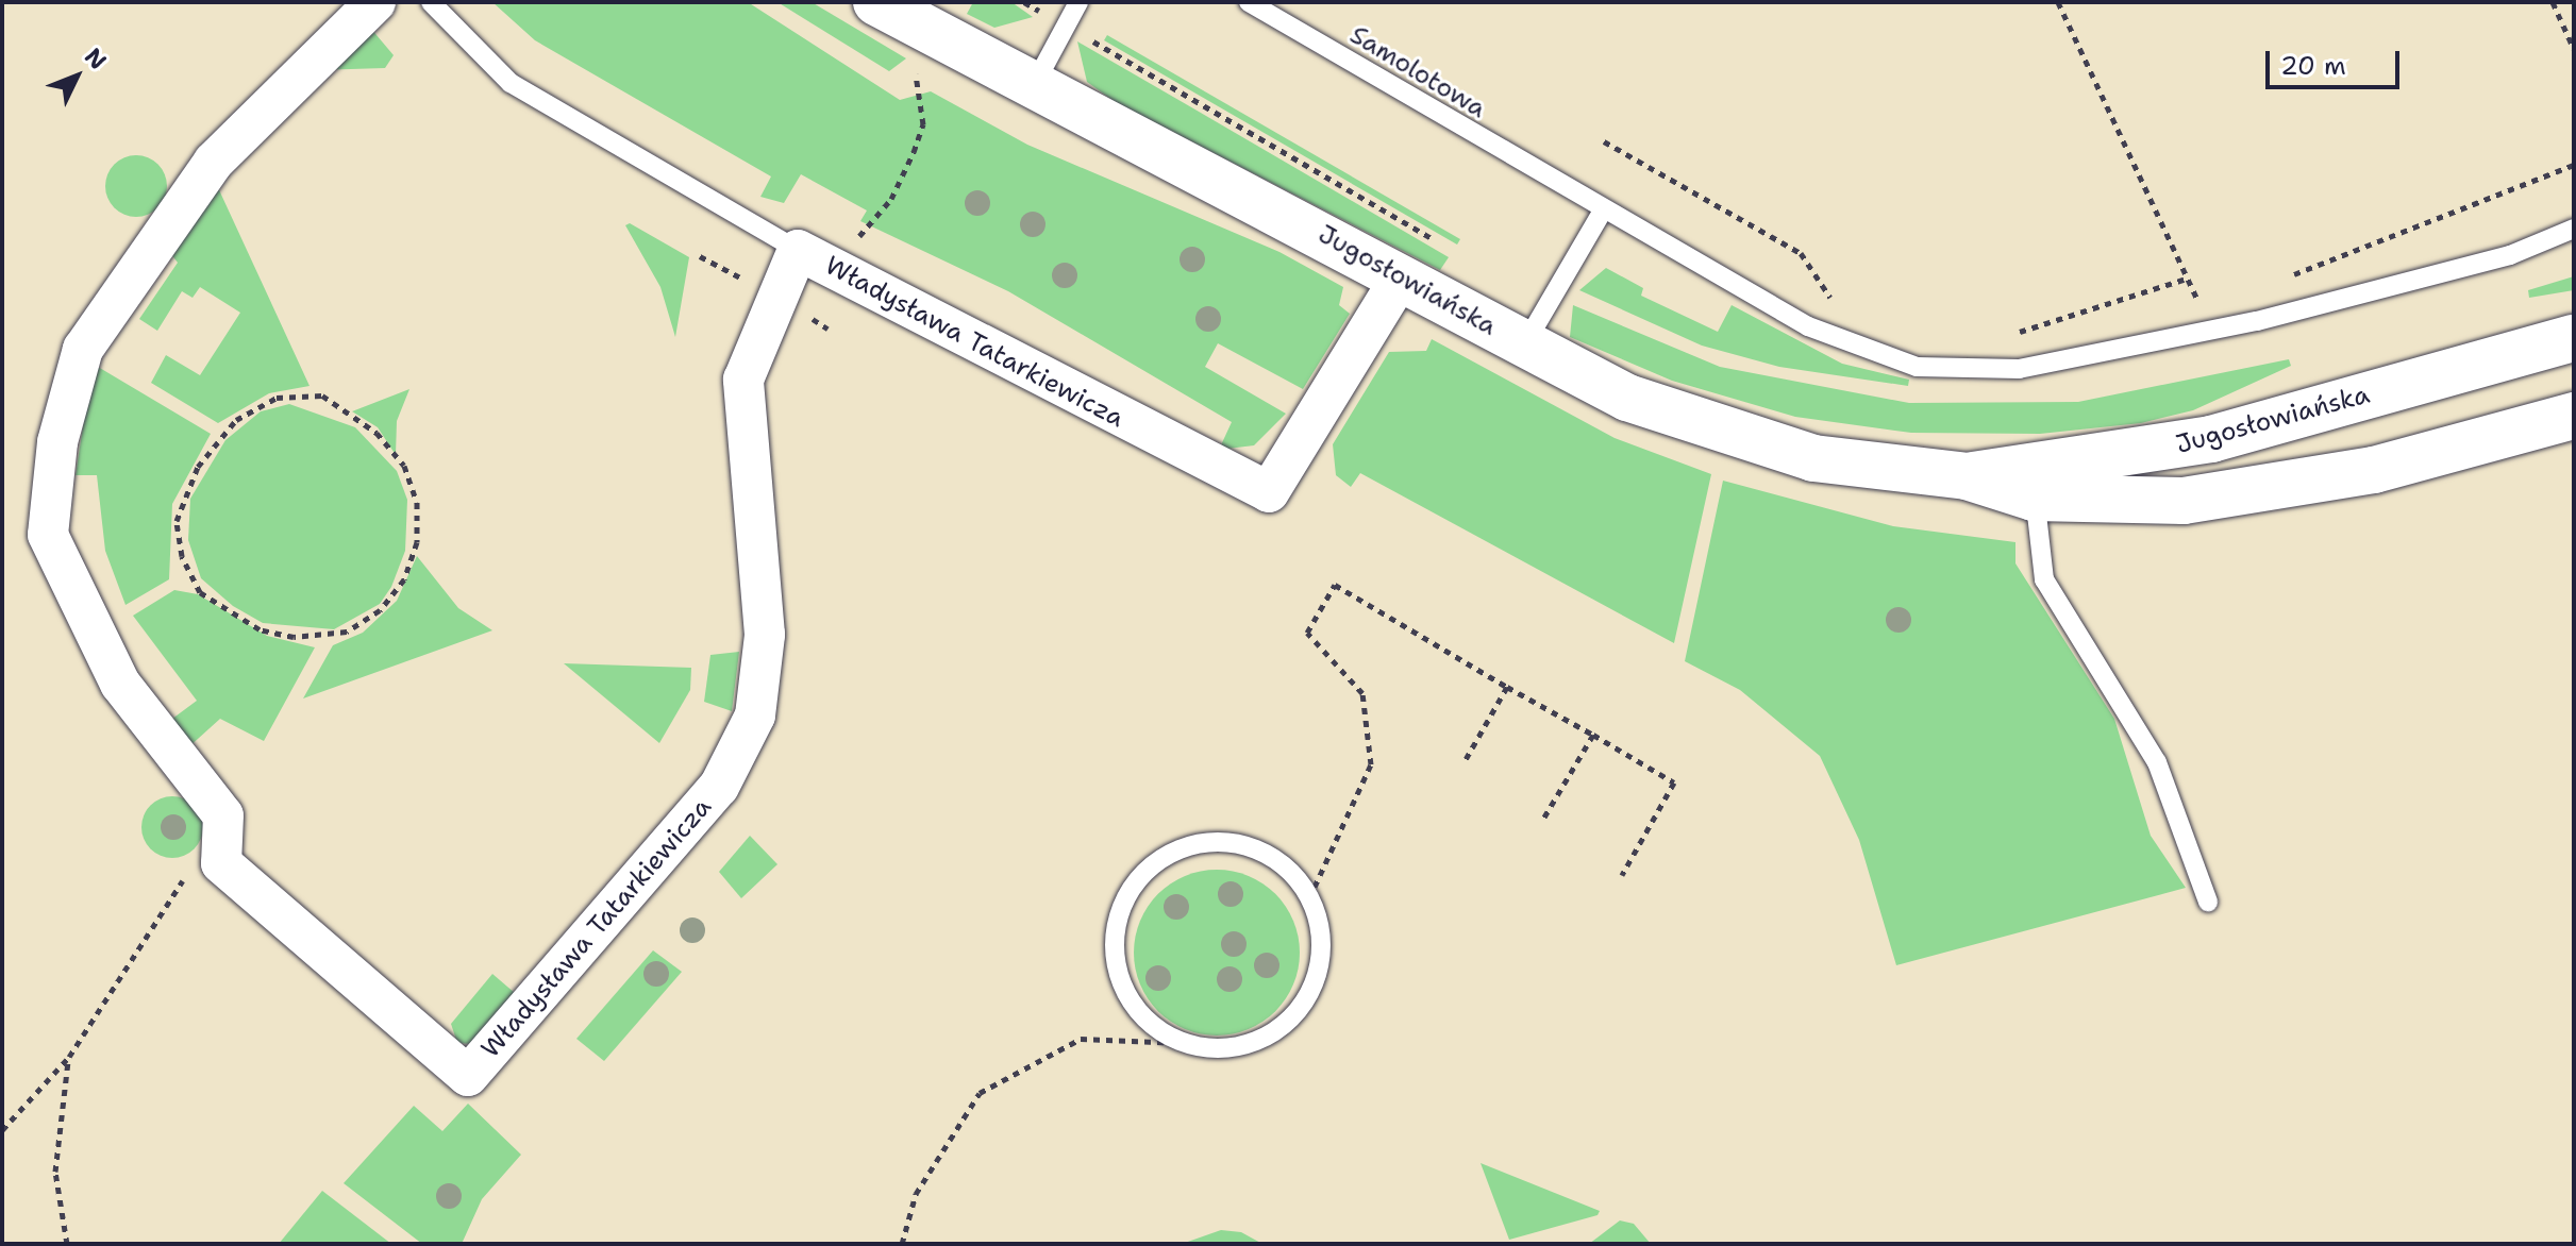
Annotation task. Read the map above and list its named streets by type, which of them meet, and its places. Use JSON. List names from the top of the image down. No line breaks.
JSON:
{"streets":{"street":["Jugosłowiańska","Władysława Tatarkiewicza"],"lane":["Samolotowa"]},"crossings":[["Jugosłowiańska","Władysława Tatarkiewicza"]],"scale_bar":"20 m","north":"top right"}
